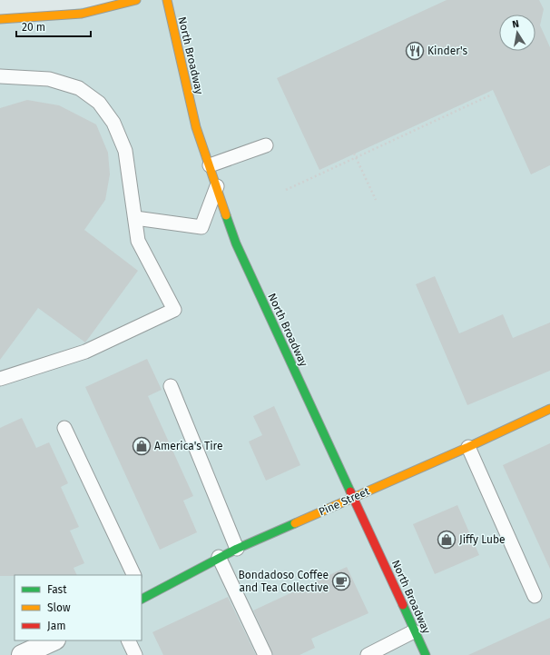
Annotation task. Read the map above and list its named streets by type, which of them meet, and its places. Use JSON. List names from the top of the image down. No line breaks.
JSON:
{"streets":{"street":["North Broadway","Pine Street"]},"crossings":[["North Broadway","Pine Street"]],"places":{"restaurant":["Kinder's"],"shop":["America's Tire","Jiffy Lube"],"cafe":["Bondadoso Coffee and Tea Collective"]},"legend":["Fast","Slow","Jam"],"scale_bar":"20 m","north":"top"}
